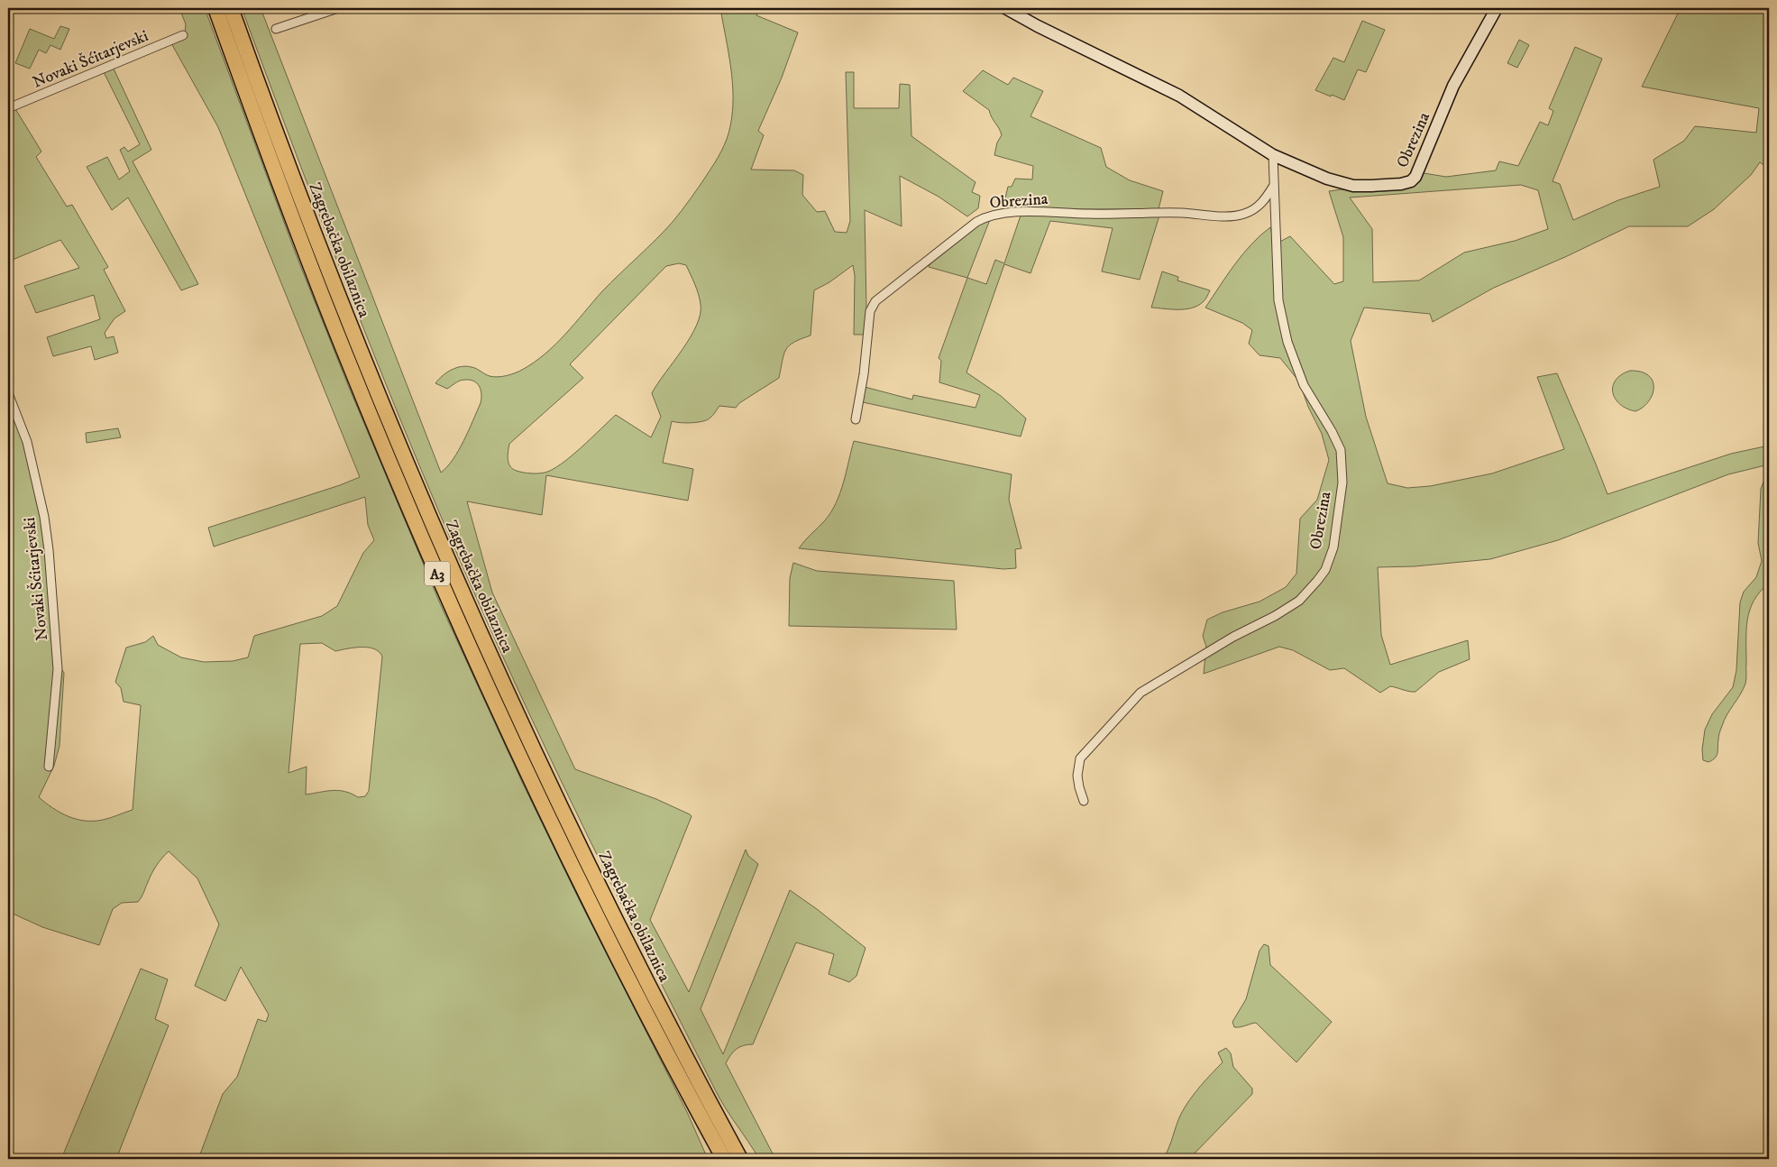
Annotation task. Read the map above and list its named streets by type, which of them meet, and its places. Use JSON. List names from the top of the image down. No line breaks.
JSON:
{"streets":{"highway":["Zagrebačka obilaznica","A3"],"street":["Novaki Šćitarjevski","Obrezina"]}}
